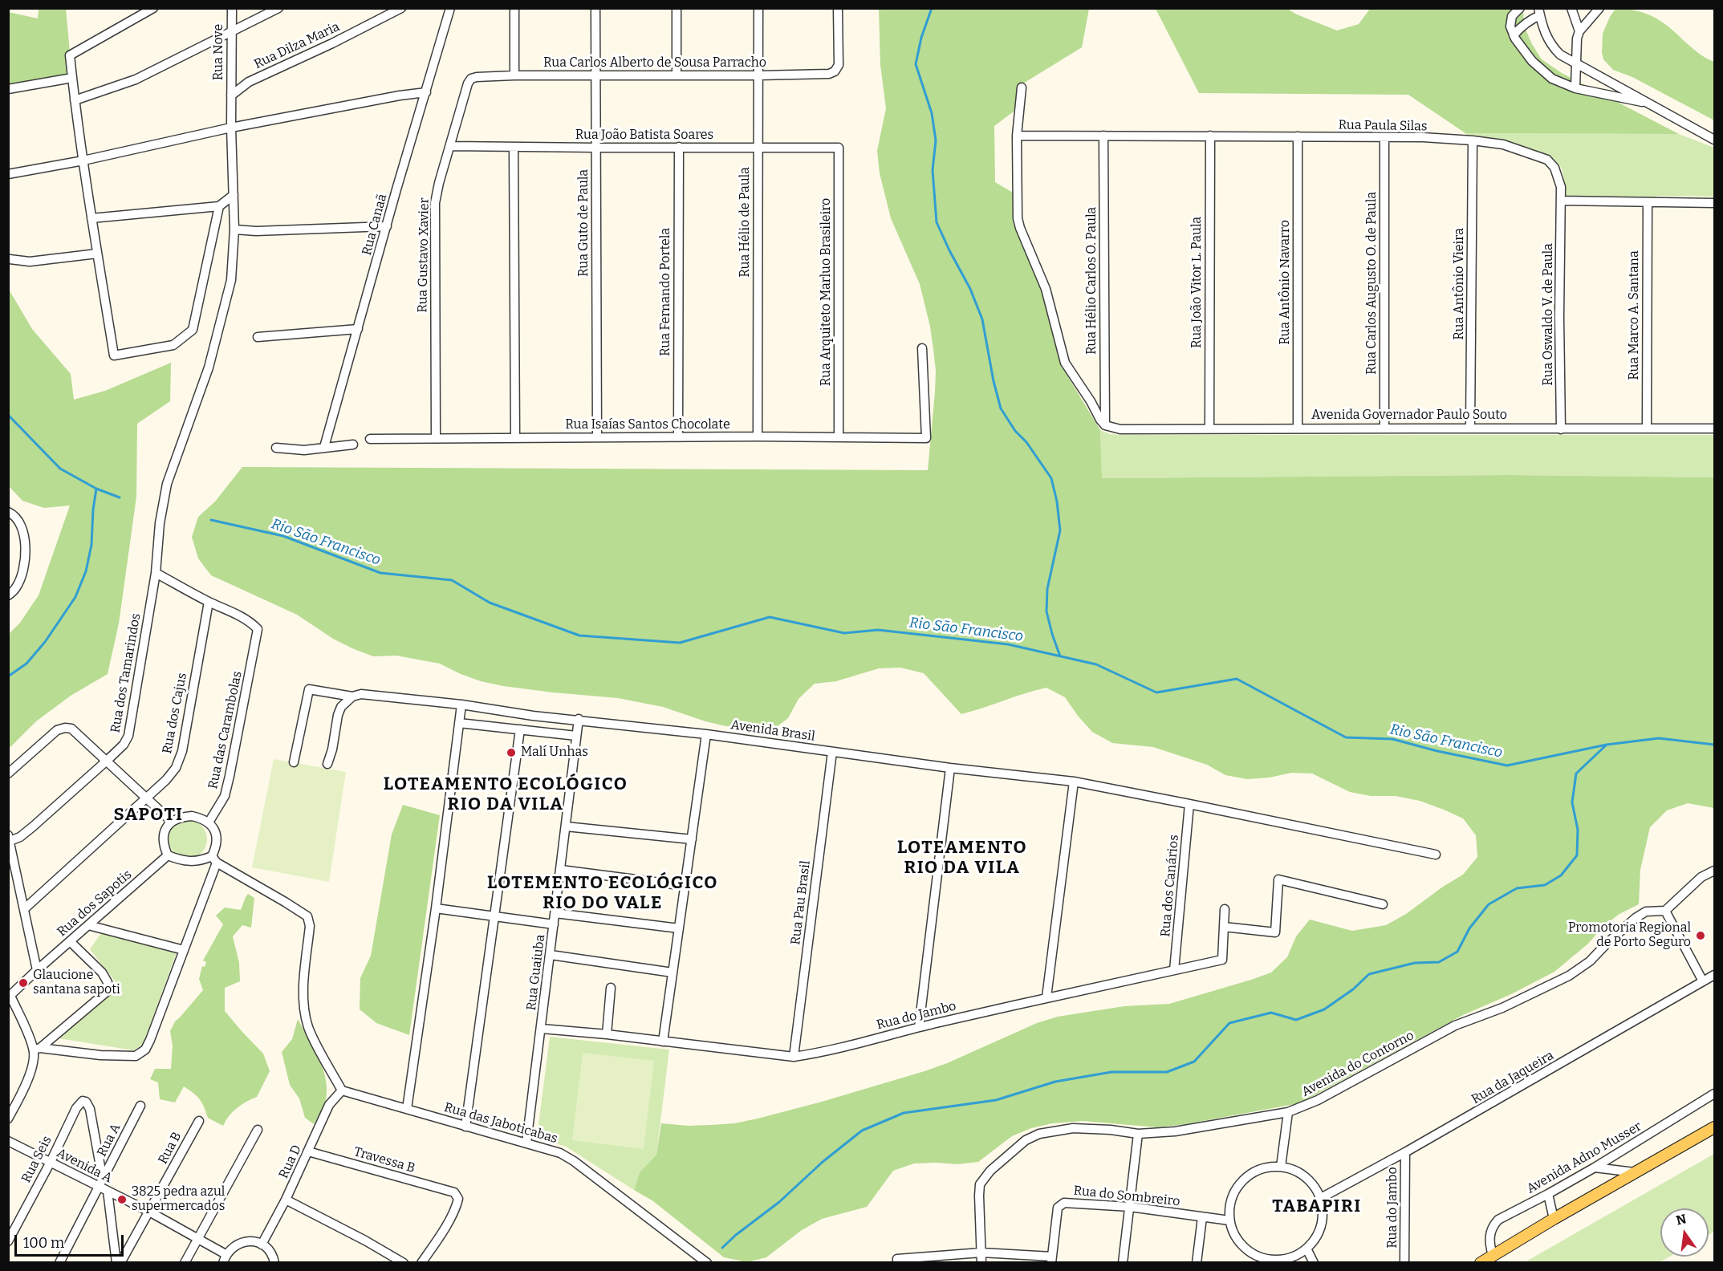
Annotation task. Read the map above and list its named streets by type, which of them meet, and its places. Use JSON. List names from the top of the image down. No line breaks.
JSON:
{"streets":{"street":["Rua Dilza Maria","Rua Nove","Rua Carlos Alberto de Sousa Parracho","Rua Paula Silas","Rua João Batista Soares","Rua Hélio de Paula","Rua Guto de Paula","Rua Canaã","Rua Gustavo Xavier","Rua Hélio Carlos O. Paula","Rua João Vitor L. Paula","Rua Antônio Navarro","Rua Carlos Augusto O. de Paula","Rua Antônio Vieira","Rua Fernando Portela","Rua Arquiteto Marluo Brasileiro","Rua Oswaldo V. de Paula","Rua Marco A. Santana","Avenida Governador Paulo Souto","Rua Isaías Santos Chocolate","Rua dos Tamarindos","Rua dos Cajus","Rua das Carambolas","Avenida Brasil","Rua dos Canários","Rua Pau Brasil","Rua dos Sapotis","Rua Guaiuba","Rua do Jambo","Avenida do Contorno","Rua da Jaqueira","Rua das Jaboticabas","Rua A","Rua B","Avenida Adno Musser","Rua Seis","Travessa B","Rua D","Avenida A","Rua do Sombreiro"]},"crossings":[["Rua Dilza Maria","Rua Nove"],["Rua Nove","Rua dos Tamarindos"],["Rua Carlos Alberto de Sousa Parracho","Rua Hélio de Paula"],["Rua Carlos Alberto de Sousa Parracho","Rua Guto de Paula"],["Rua Carlos Alberto de Sousa Parracho","Rua Gustavo Xavier"],["Rua Paula Silas","Rua Hélio Carlos O. Paula"],["Rua Paula Silas","Rua João Vitor L. Paula"],["Rua Paula Silas","Rua Antônio Navarro"],["Rua Paula Silas","Rua Carlos Augusto O. de Paula"],["Rua Paula Silas","Rua Antônio Vieira"],["Rua Paula Silas","Rua Oswaldo V. de Paula"],["Rua João Batista Soares","Rua Hélio de Paula"],["Rua João Batista Soares","Rua Guto de Paula"],["Rua João Batista Soares","Rua Gustavo Xavier"],["Rua João Batista Soares","Rua Fernando Portela"],["Rua João Batista Soares","Rua Arquiteto Marluo Brasileiro"],["Rua Hélio de Paula","Rua Isaías Santos Chocolate"],["Rua Guto de Paula","Rua Isaías Santos Chocolate"],["Rua Gustavo Xavier","Rua Isaías Santos Chocolate"],["Rua Hélio Carlos O. Paula","Avenida Governador Paulo Souto"],["Rua João Vitor L. Paula","Avenida Governador Paulo Souto"],["Rua Antônio Navarro","Avenida Governador Paulo Souto"],["Rua Carlos Augusto O. de Paula","Avenida Governador Paulo Souto"],["Rua Antônio Vieira","Avenida Governador Paulo Souto"],["Rua Fernando Portela","Rua Isaías Santos Chocolate"],["Rua Arquiteto Marluo Brasileiro","Rua Isaías Santos Chocolate"],["Rua Oswaldo V. de Paula","Avenida Governador Paulo Souto"],["Rua Marco A. Santana","Avenida Governador Paulo Souto"],["Rua dos Cajus","Rua das Carambolas"],["Rua das Carambolas","Rua dos Sapotis"],["Avenida Brasil","Rua dos Canários"],["Avenida Brasil","Rua Pau Brasil"],["Avenida Brasil","Rua Guaiuba"],["Rua dos Canários","Rua do Jambo"],["Rua Pau Brasil","Rua do Jambo"],["Rua Guaiuba","Rua do Jambo"],["Rua Guaiuba","Rua das Jaboticabas"],["Rua do Jambo","Rua da Jaqueira"],["Rua da Jaqueira","Rua do Sombreiro"],["Rua das Jaboticabas","Rua D"],["Rua A","Rua Seis"],["Rua A","Avenida A"],["Rua B","Avenida A"],["Rua Seis","Avenida A"],["Travessa B","Rua D"]],"districts":["LOTEAMENTO ECOLÓGICO RIO DA VILA","SAPOTI","LOTEAMENTO RIO DA VILA","LOTEMENTO ECOLÓGICO RIO DO VALE","TABAPIRI"],"water":["Rio São Francisco"],"places":["Malí Unhas","Promotoria Regional de Porto Seguro","Glaucione santana sapoti","3825 pedra azul supermercados"],"scale_bar":"100 m","north":"top"}
